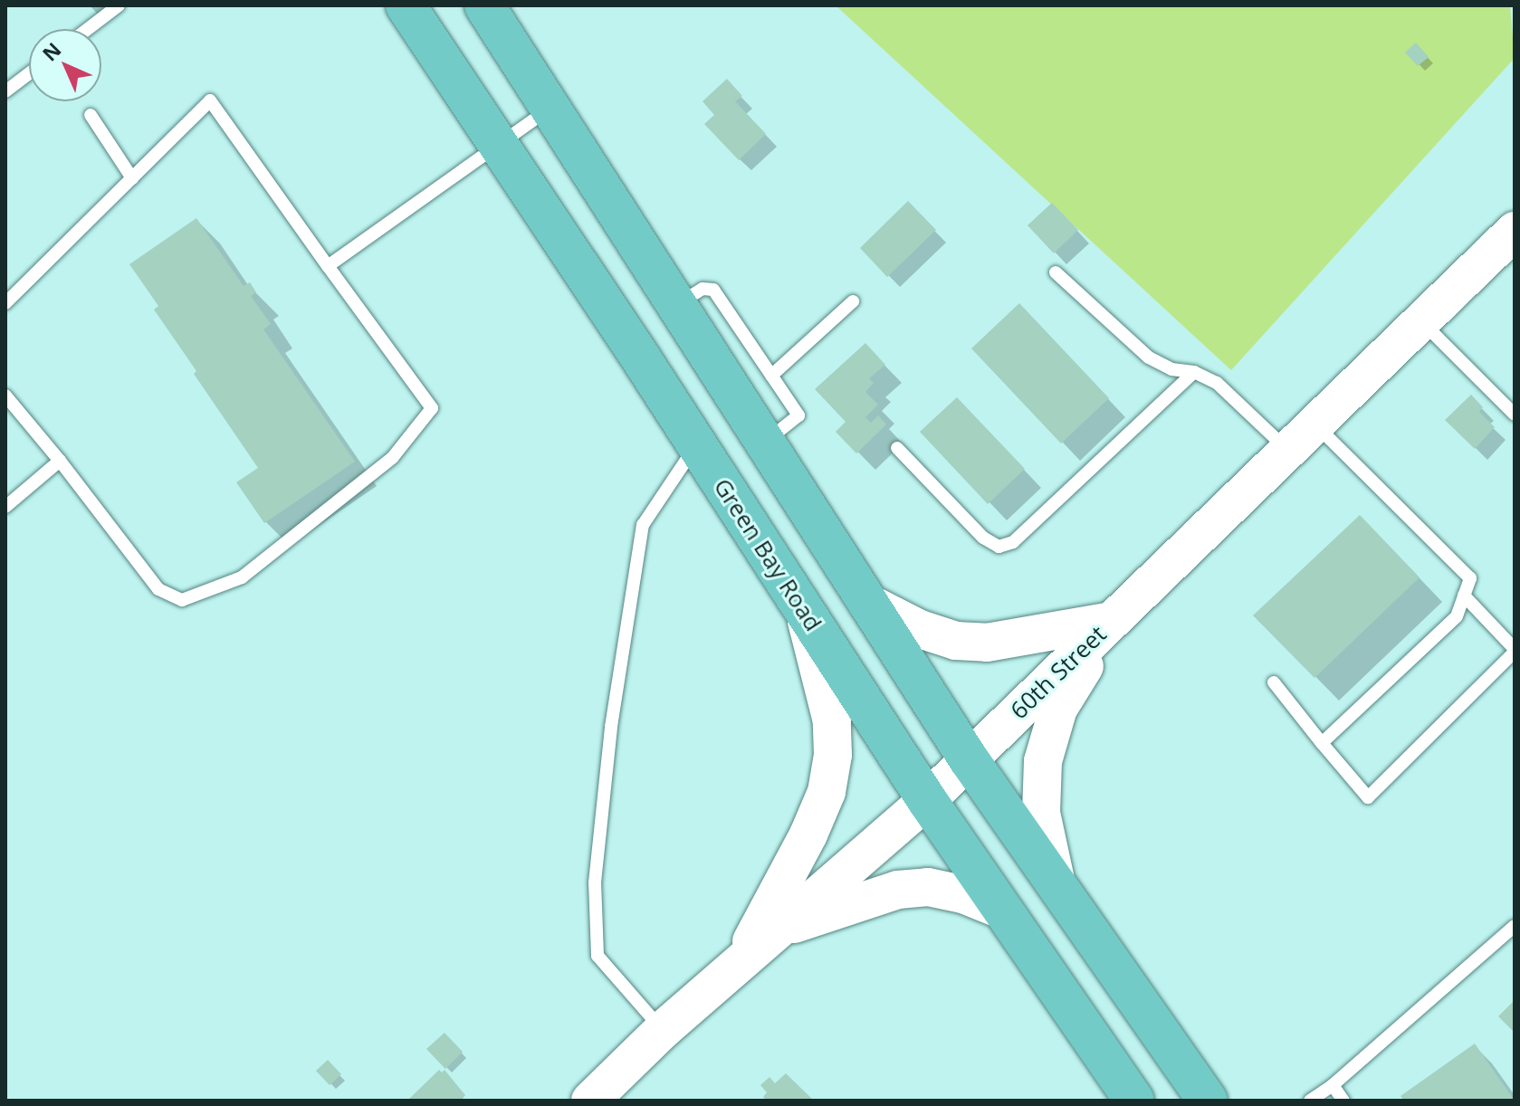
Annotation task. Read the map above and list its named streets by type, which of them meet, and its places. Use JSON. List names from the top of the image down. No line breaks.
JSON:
{"streets":{"main road":["Green Bay Road"],"street":["60th Street"]},"crossings":[["Green Bay Road","60th Street"]],"north":"top left"}
